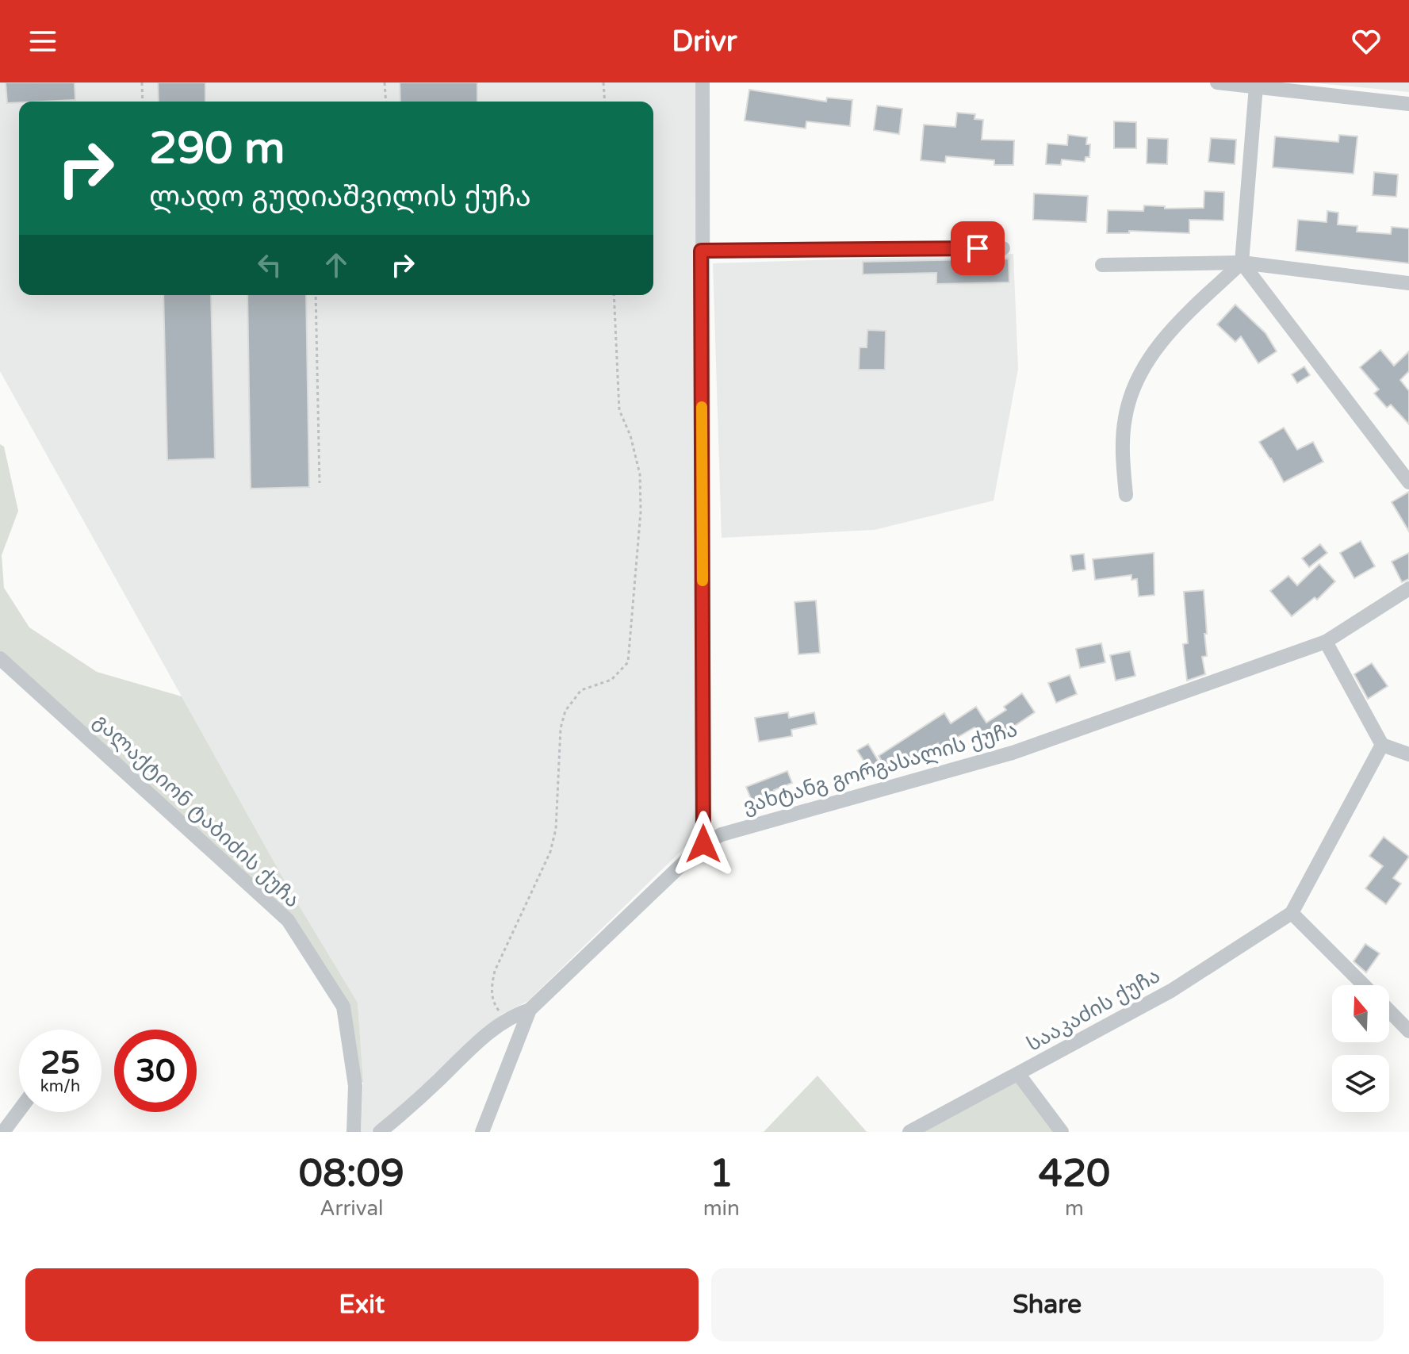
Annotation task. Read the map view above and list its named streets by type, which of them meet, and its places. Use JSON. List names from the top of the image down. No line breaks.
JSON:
{"streets":{"street":["ვახტანგ გორგასალის ქუჩა","გალაქტიონ ტაბიძის ქუჩა","სააკაძის ქუჩა"]},"north":"top","page":{"header":"Drivr","turn":["290 m","ლადო გუდიაშვილის ქუჩა"],"speed":"25 km/h","limit":"30","eta":["08:09","Arrival","1","min","420","m"],"buttons":["Exit","Share"]}}
